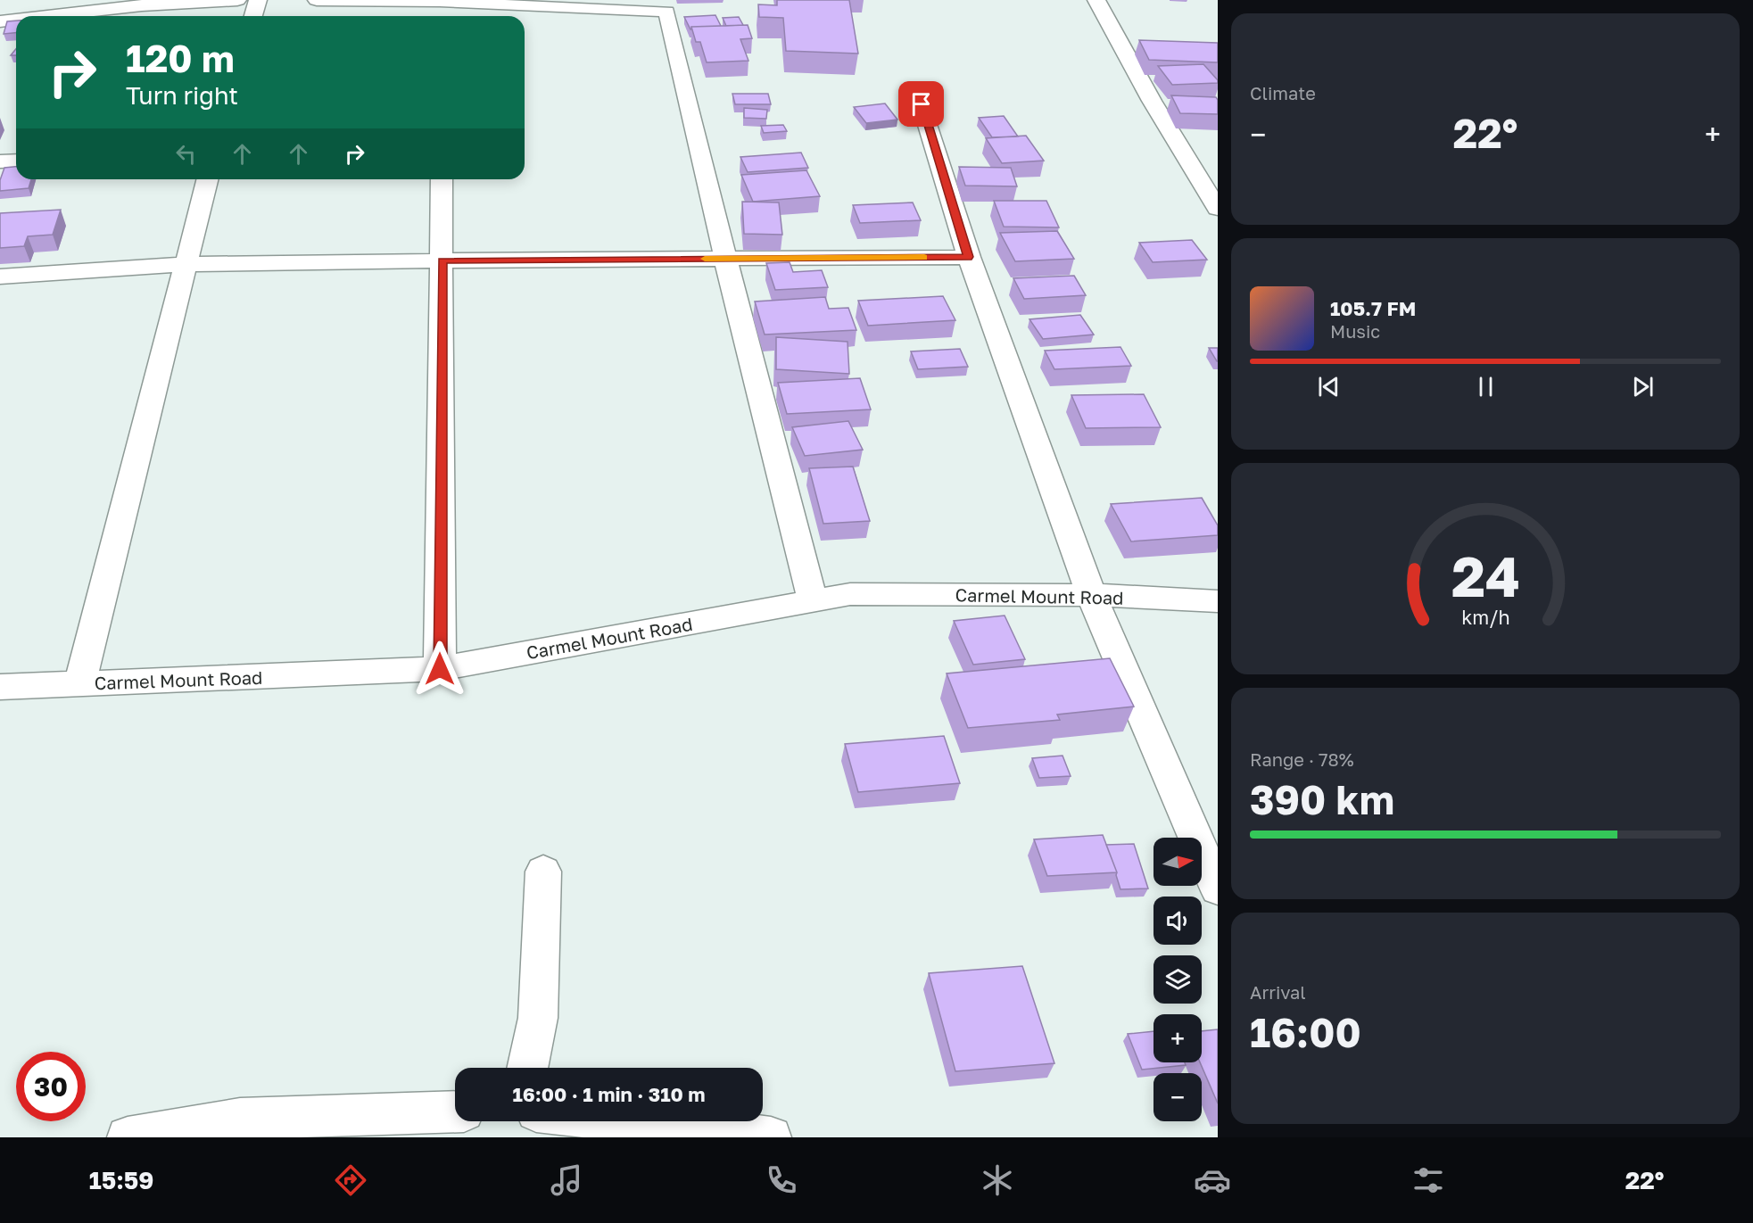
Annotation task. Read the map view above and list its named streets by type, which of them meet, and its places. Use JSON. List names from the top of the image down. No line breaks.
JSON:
{"streets":{"street":["Carmel Mount Road"]},"north":"right","page":{"tile":["Climate",["Range · 78%","390 km"],["Arrival","16:00"]],"turn":["120 m","Turn right"],"heat":["−","22°","+"],"song":["105.7 FM","Music"],"map_buttons":["+","−"],"limit":"30","trip":"16:00 · 1 min · 310 m","tabs":["15:59","22°"],"gauge":["24","km/h"]}}
